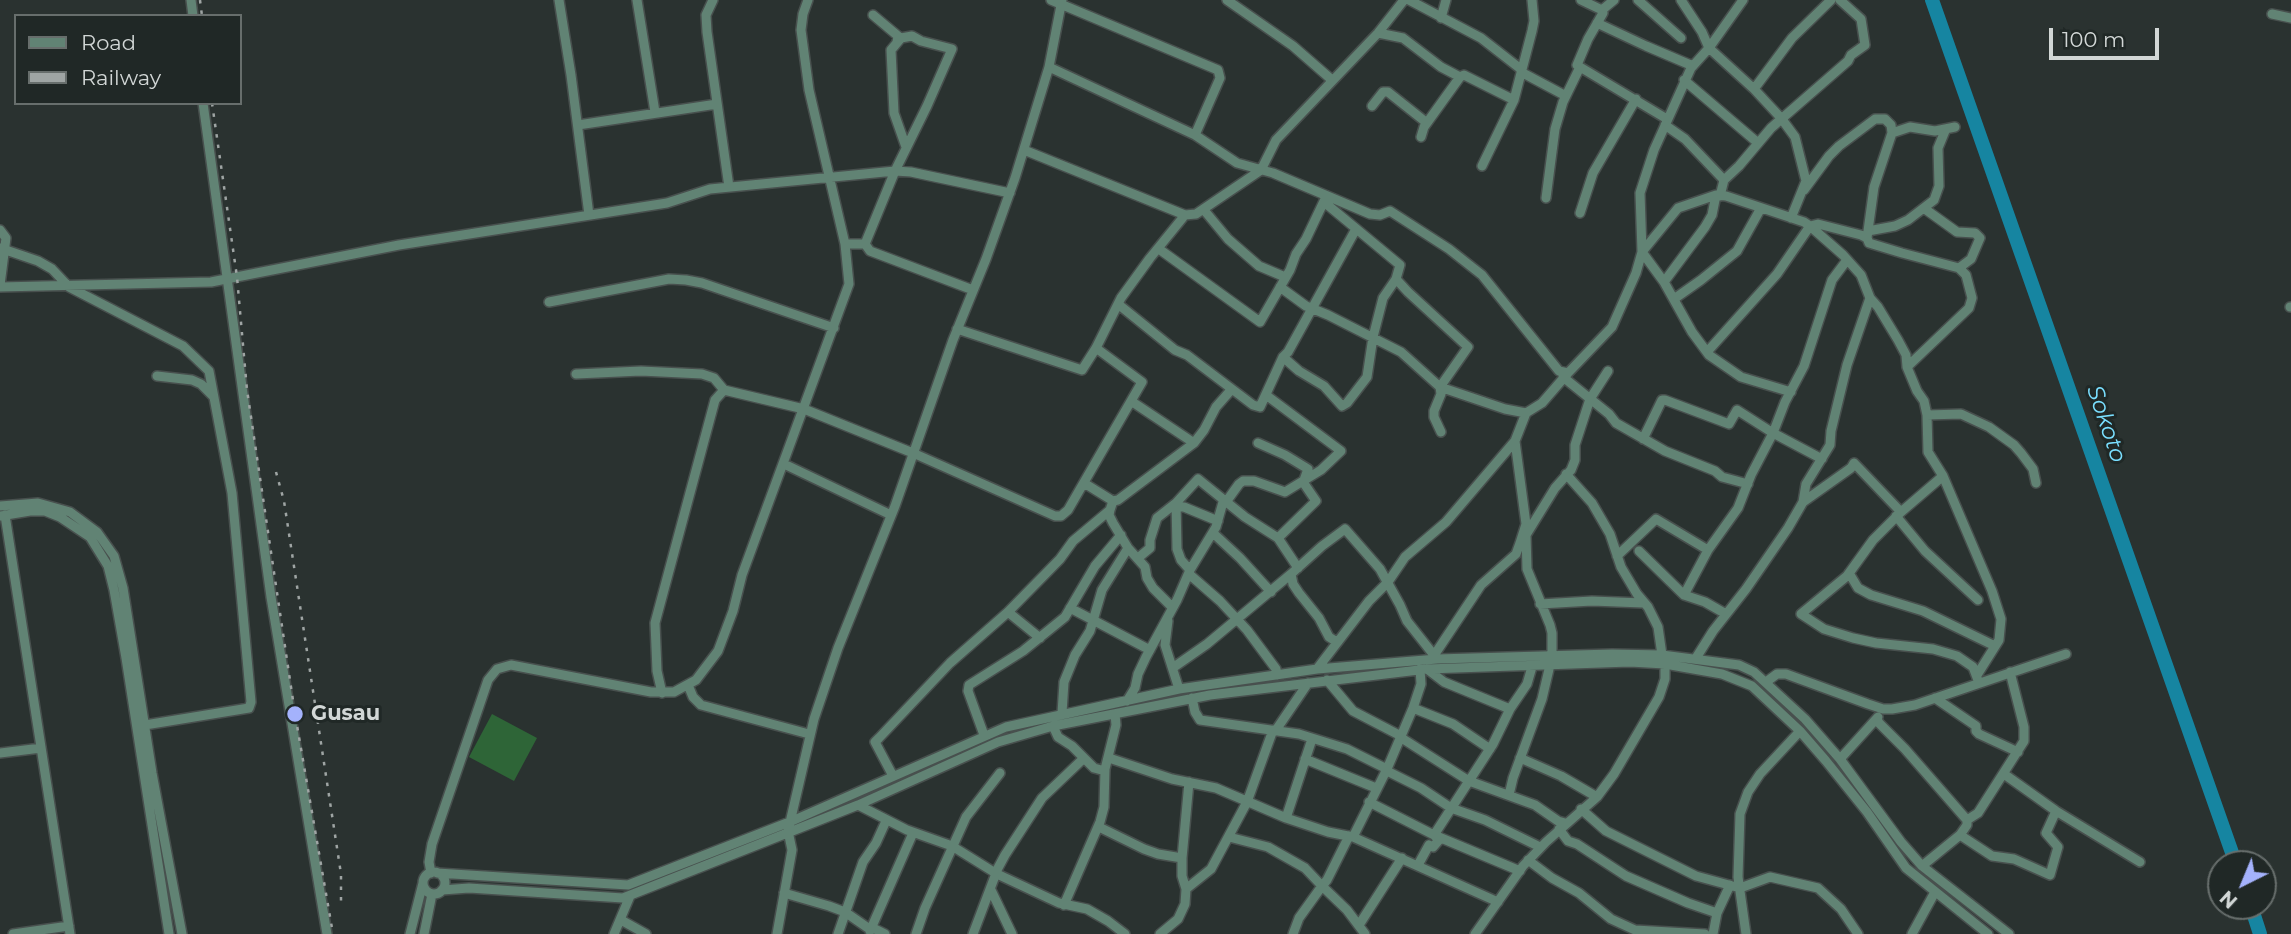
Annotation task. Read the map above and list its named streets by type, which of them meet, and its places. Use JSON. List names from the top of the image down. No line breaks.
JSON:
{"water":["Sokoto"],"places":["Gusau"],"legend":["Road","Railway"],"scale_bar":"100 m","north":"bottom left"}
